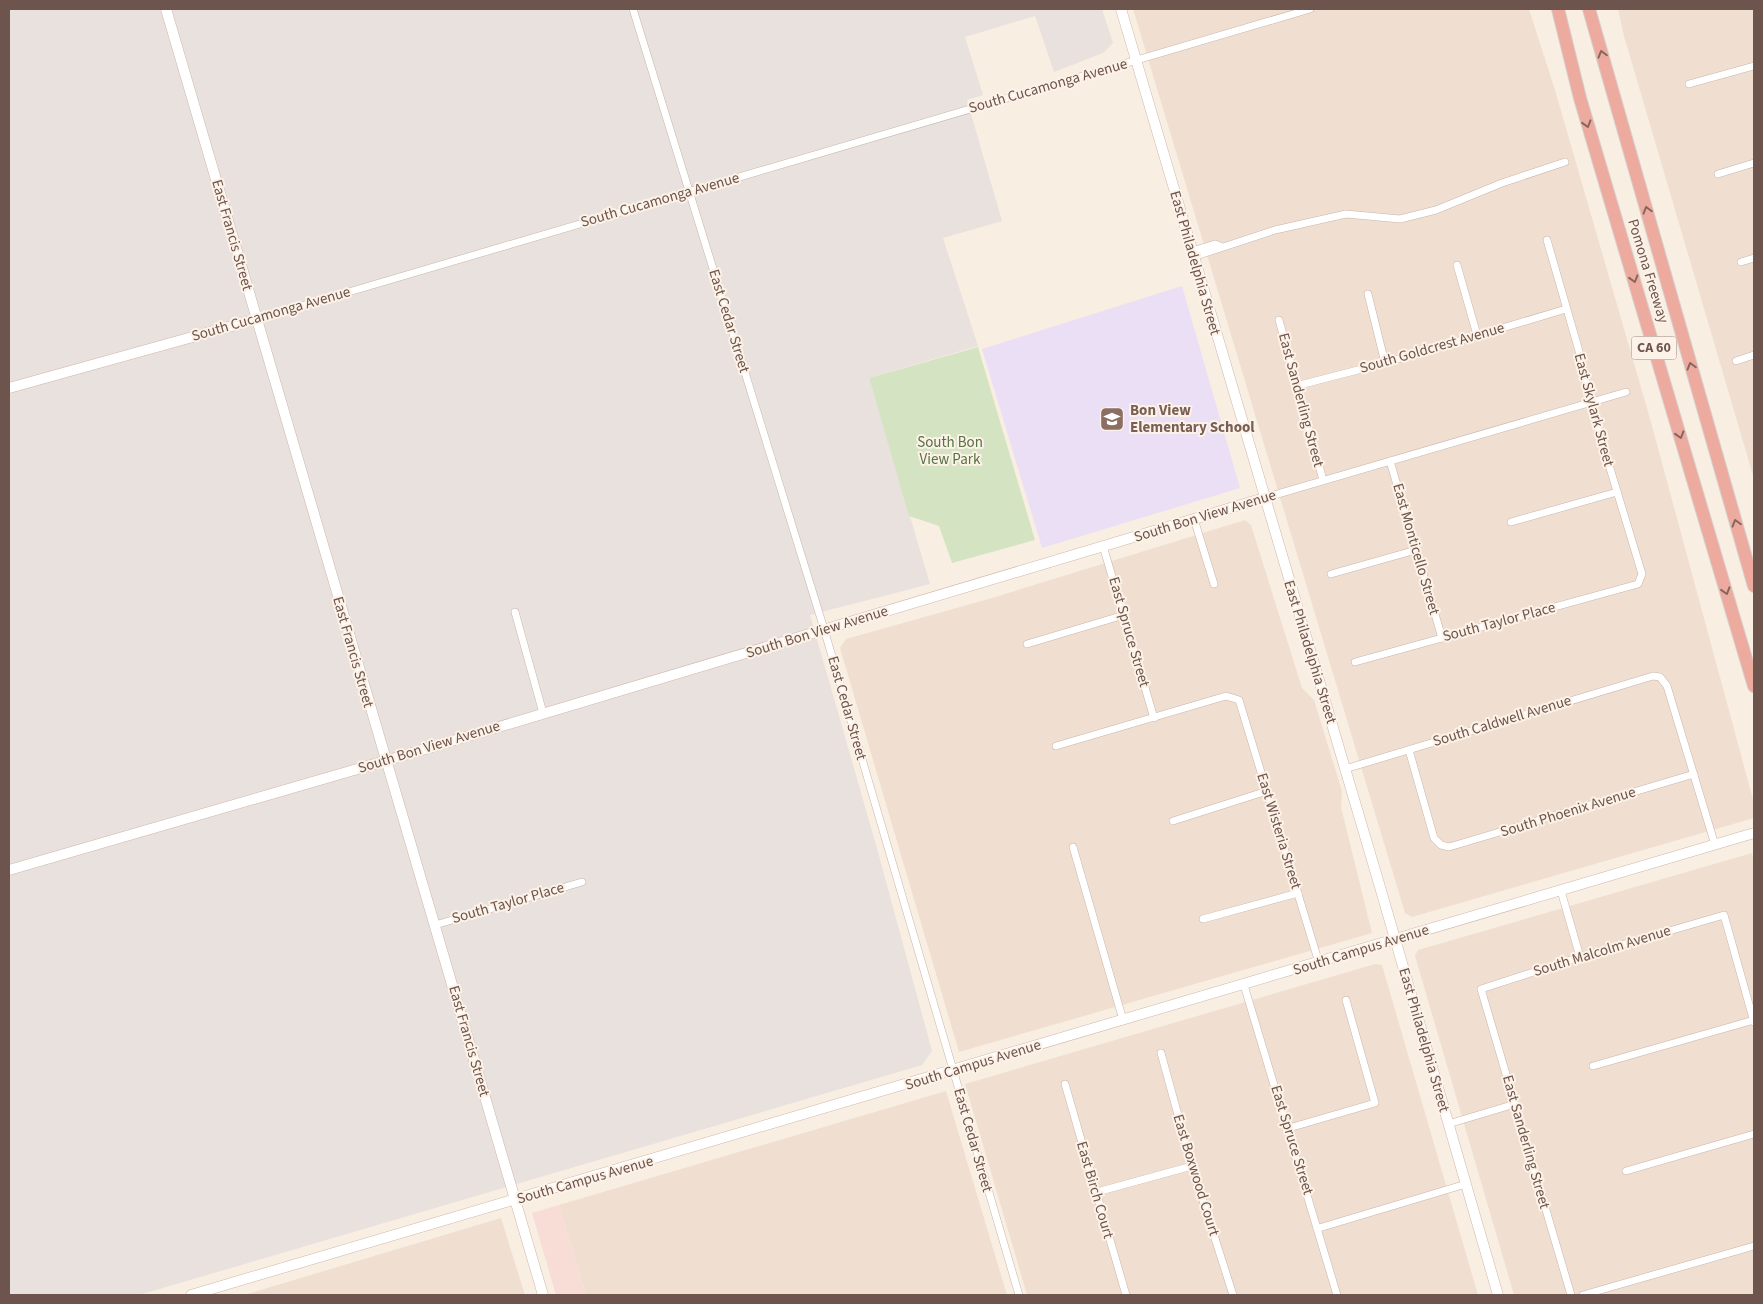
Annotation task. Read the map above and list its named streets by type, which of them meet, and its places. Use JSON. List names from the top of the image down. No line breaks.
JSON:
{"streets":{"highway":["Pomona Freeway","CA 60"],"street":["South Cucamonga Avenue","East Francis Street","East Philadelphia Street","East Cedar Street","South Goldcrest Avenue","East Sanderling Street","East Skylark Street","South Bon View Avenue","East Monticello Street","South Taylor Place","East Spruce Street","South Caldwell Avenue","South Phoenix Avenue","East Wisteria Street","South Campus Avenue","South Malcolm Avenue","East Boxwood Court","East Birch Court"]},"crossings":[["South Cucamonga Avenue","East Francis Street"],["South Cucamonga Avenue","East Philadelphia Street"],["South Cucamonga Avenue","East Cedar Street"],["East Francis Street","South Bon View Avenue"],["East Francis Street","South Taylor Place"],["East Francis Street","South Campus Avenue"],["East Philadelphia Street","South Bon View Avenue"],["East Philadelphia Street","South Caldwell Avenue"],["East Philadelphia Street","South Campus Avenue"],["East Cedar Street","South Bon View Avenue"],["East Cedar Street","South Campus Avenue"],["South Goldcrest Avenue","East Sanderling Street"],["South Goldcrest Avenue","East Skylark Street"],["East Sanderling Street","South Bon View Avenue"],["East Sanderling Street","South Malcolm Avenue"],["East Skylark Street","South Bon View Avenue"],["East Skylark Street","South Taylor Place"],["South Bon View Avenue","East Monticello Street"],["South Bon View Avenue","East Spruce Street"],["East Monticello Street","South Taylor Place"],["East Spruce Street","East Wisteria Street"],["East Spruce Street","South Campus Avenue"],["South Caldwell Avenue","South Phoenix Avenue"],["East Wisteria Street","South Campus Avenue"]],"parks":["South Bon View Park"],"places":{"school or university":["Bon View Elementary School"]}}
